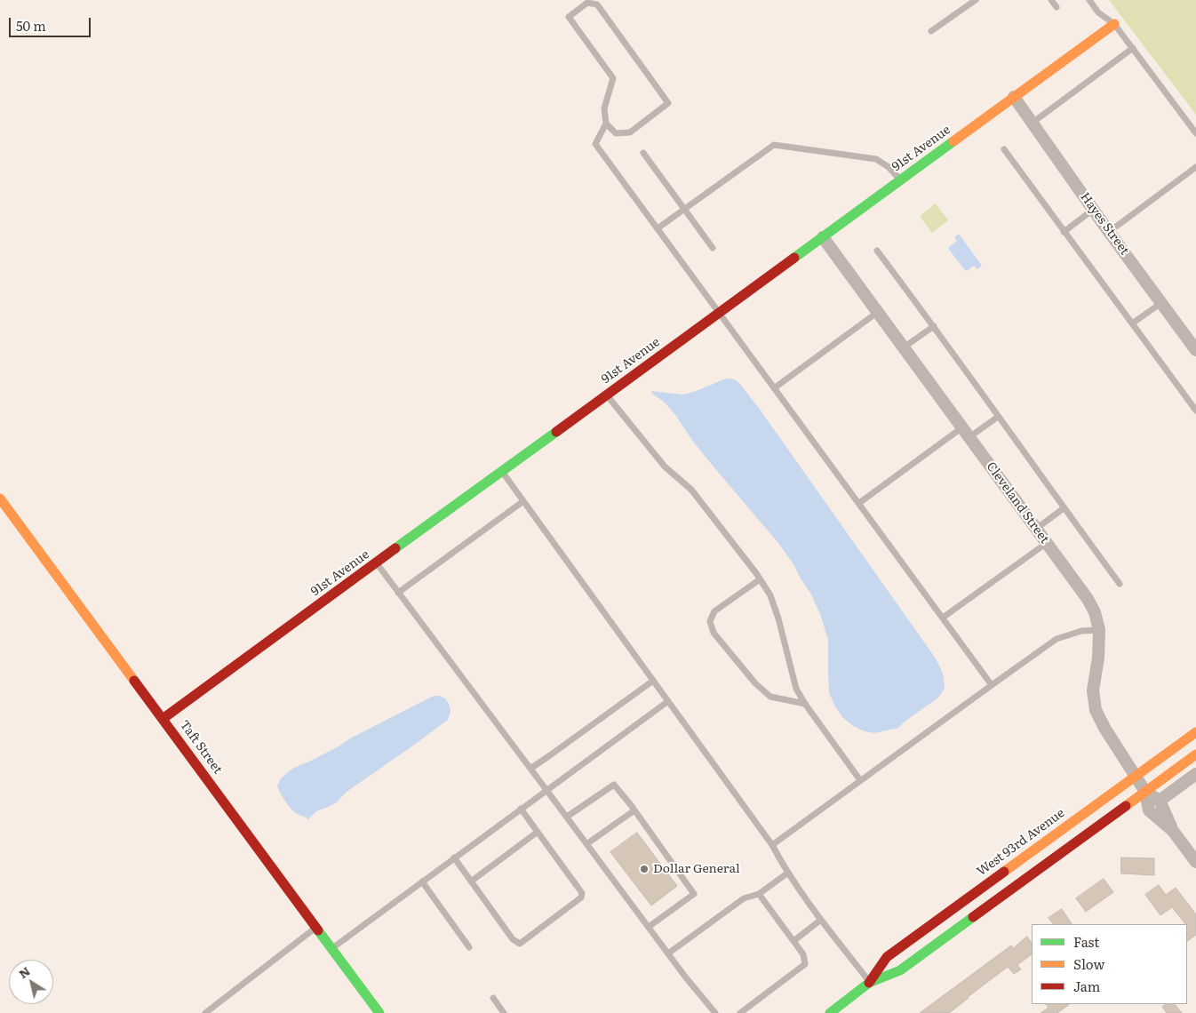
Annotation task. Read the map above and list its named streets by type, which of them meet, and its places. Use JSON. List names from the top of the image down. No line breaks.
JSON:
{"streets":{"street":["91st Avenue","Hayes Street","Cleveland Street","Taft Street","West 93rd Avenue"]},"crossings":[["91st Avenue","Hayes Street"],["91st Avenue","Cleveland Street"],["91st Avenue","Taft Street"],["Cleveland Street","West 93rd Avenue"]],"places":["Dollar General"],"legend":["Fast","Slow","Jam"],"scale_bar":"50 m","north":"top left"}
